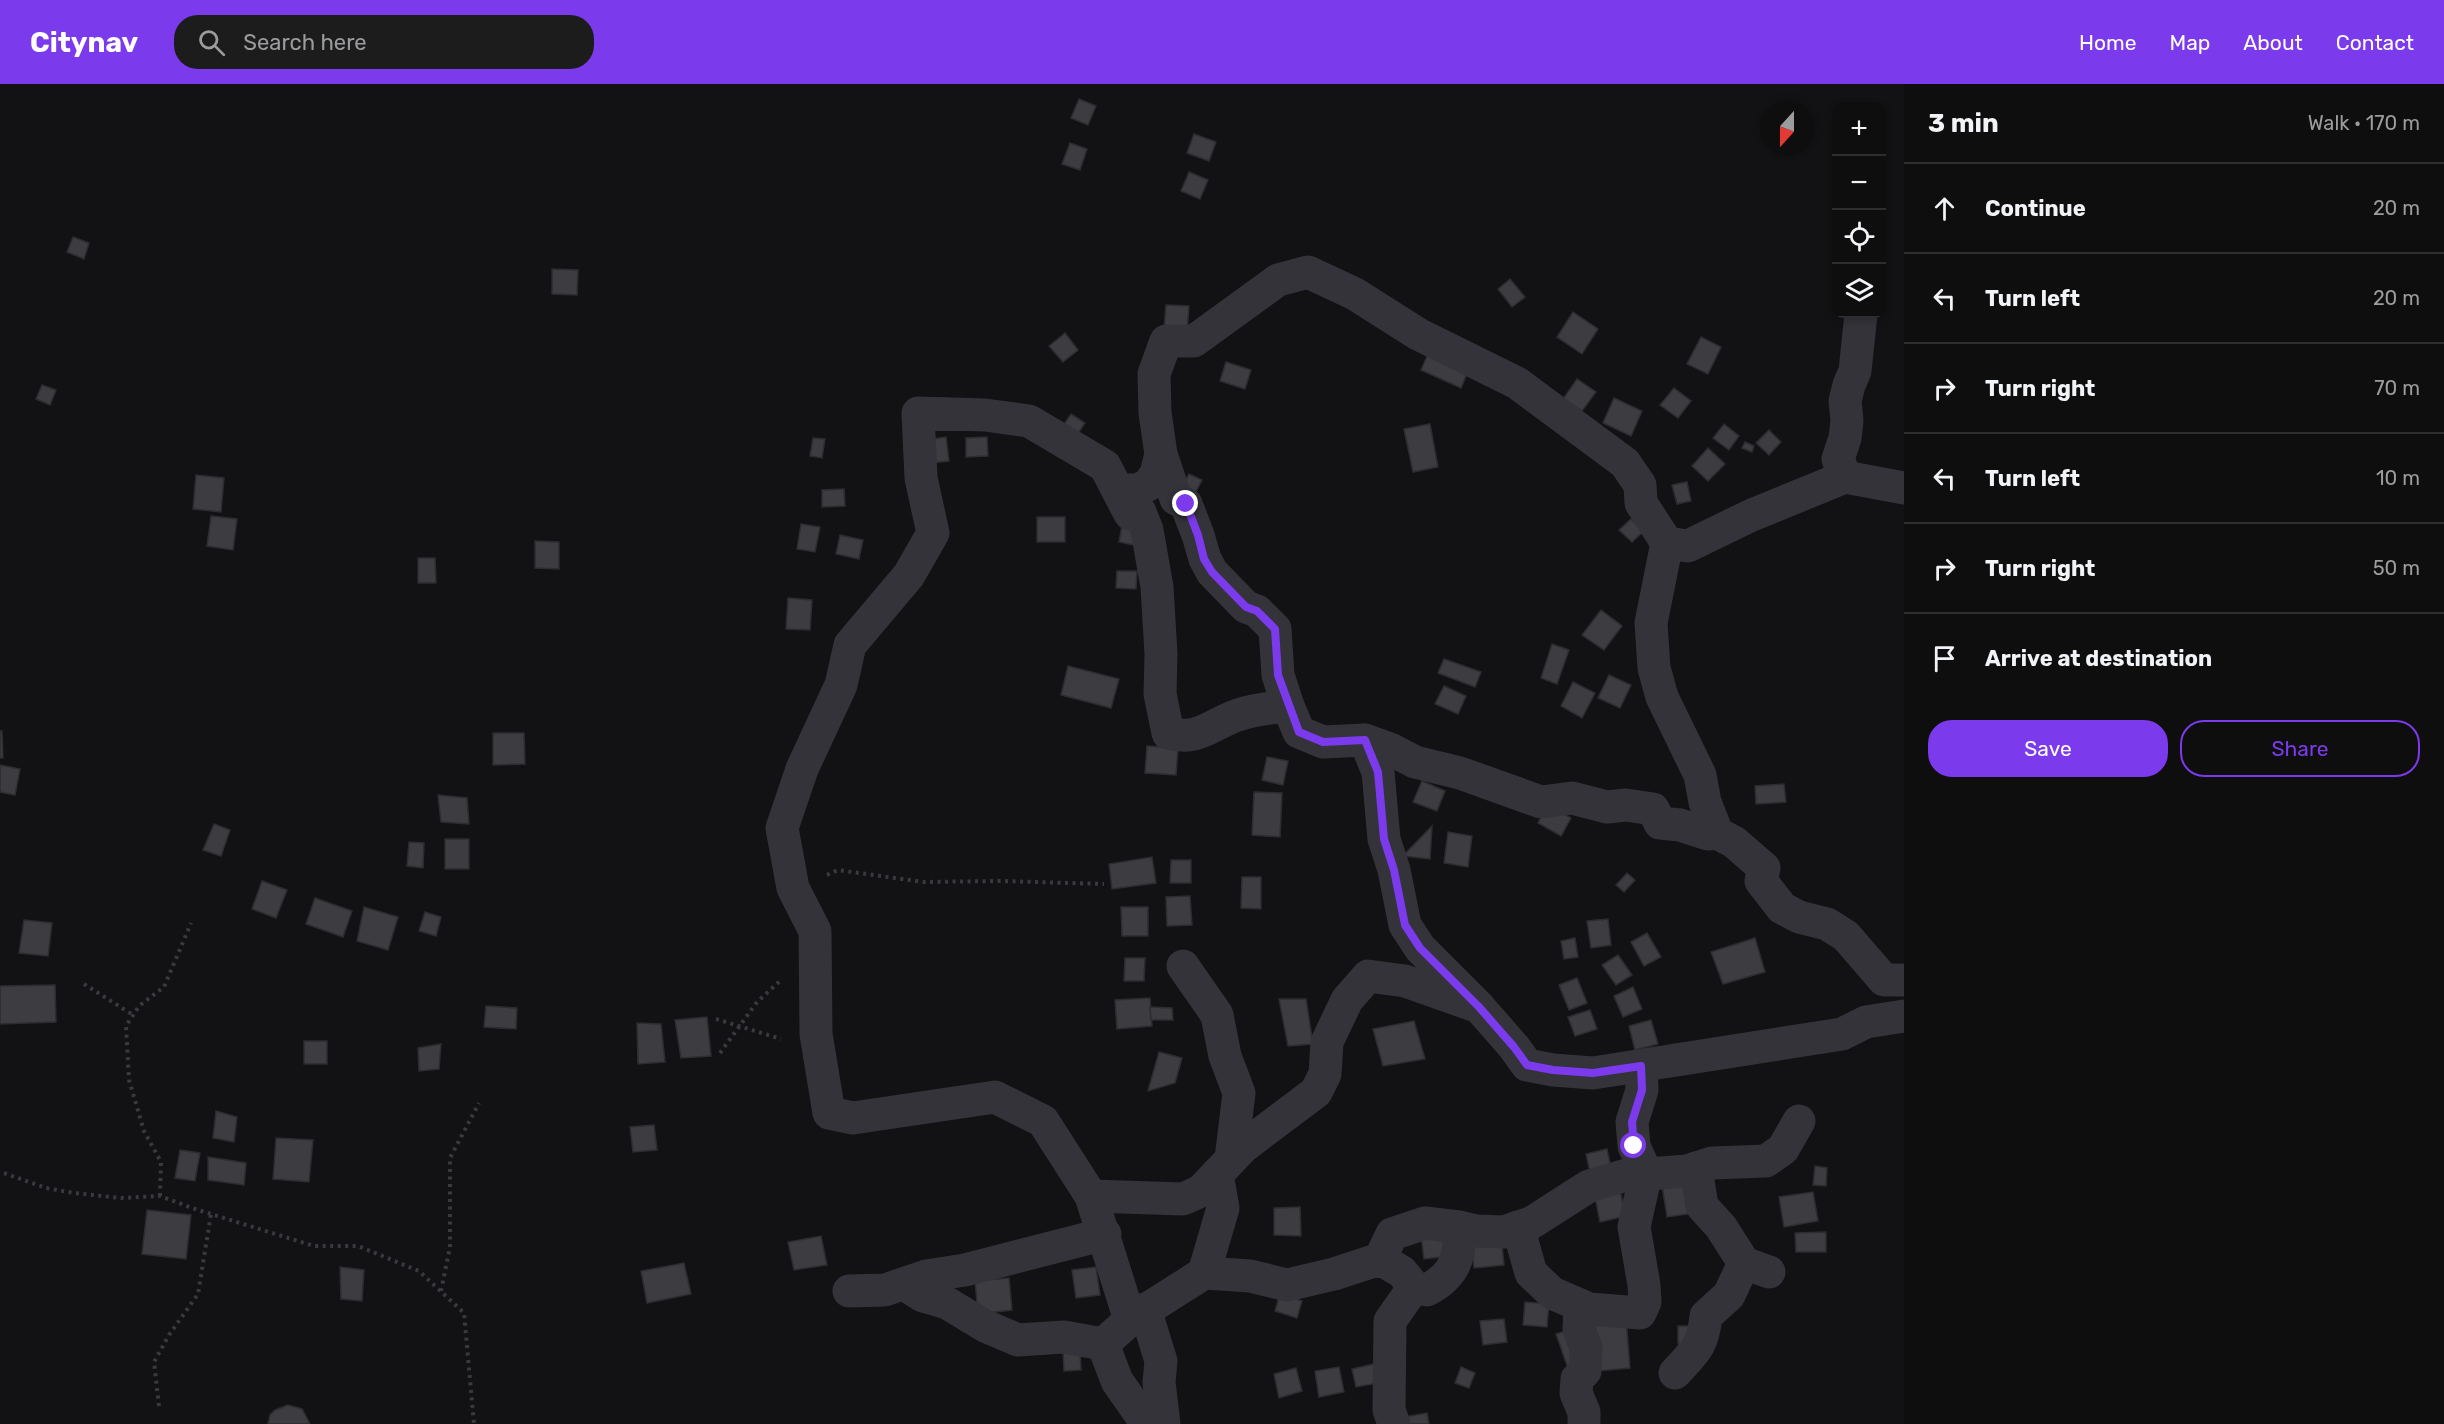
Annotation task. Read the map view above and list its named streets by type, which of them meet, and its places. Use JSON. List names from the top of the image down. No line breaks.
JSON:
{"north":"bottom","page":{"header":"Citynav","search":"Search here","nav":["Home","Map","About","Contact"],"heading":["3 min","Walk · 170 m"],"map_buttons":["+","−"],"list":[["Continue","20 m"],["Turn left","20 m"],["Turn right","70 m"],["Turn left","10 m"],["Turn right","50 m"],"Arrive at destination"],"buttons":["Save","Share"]}}
